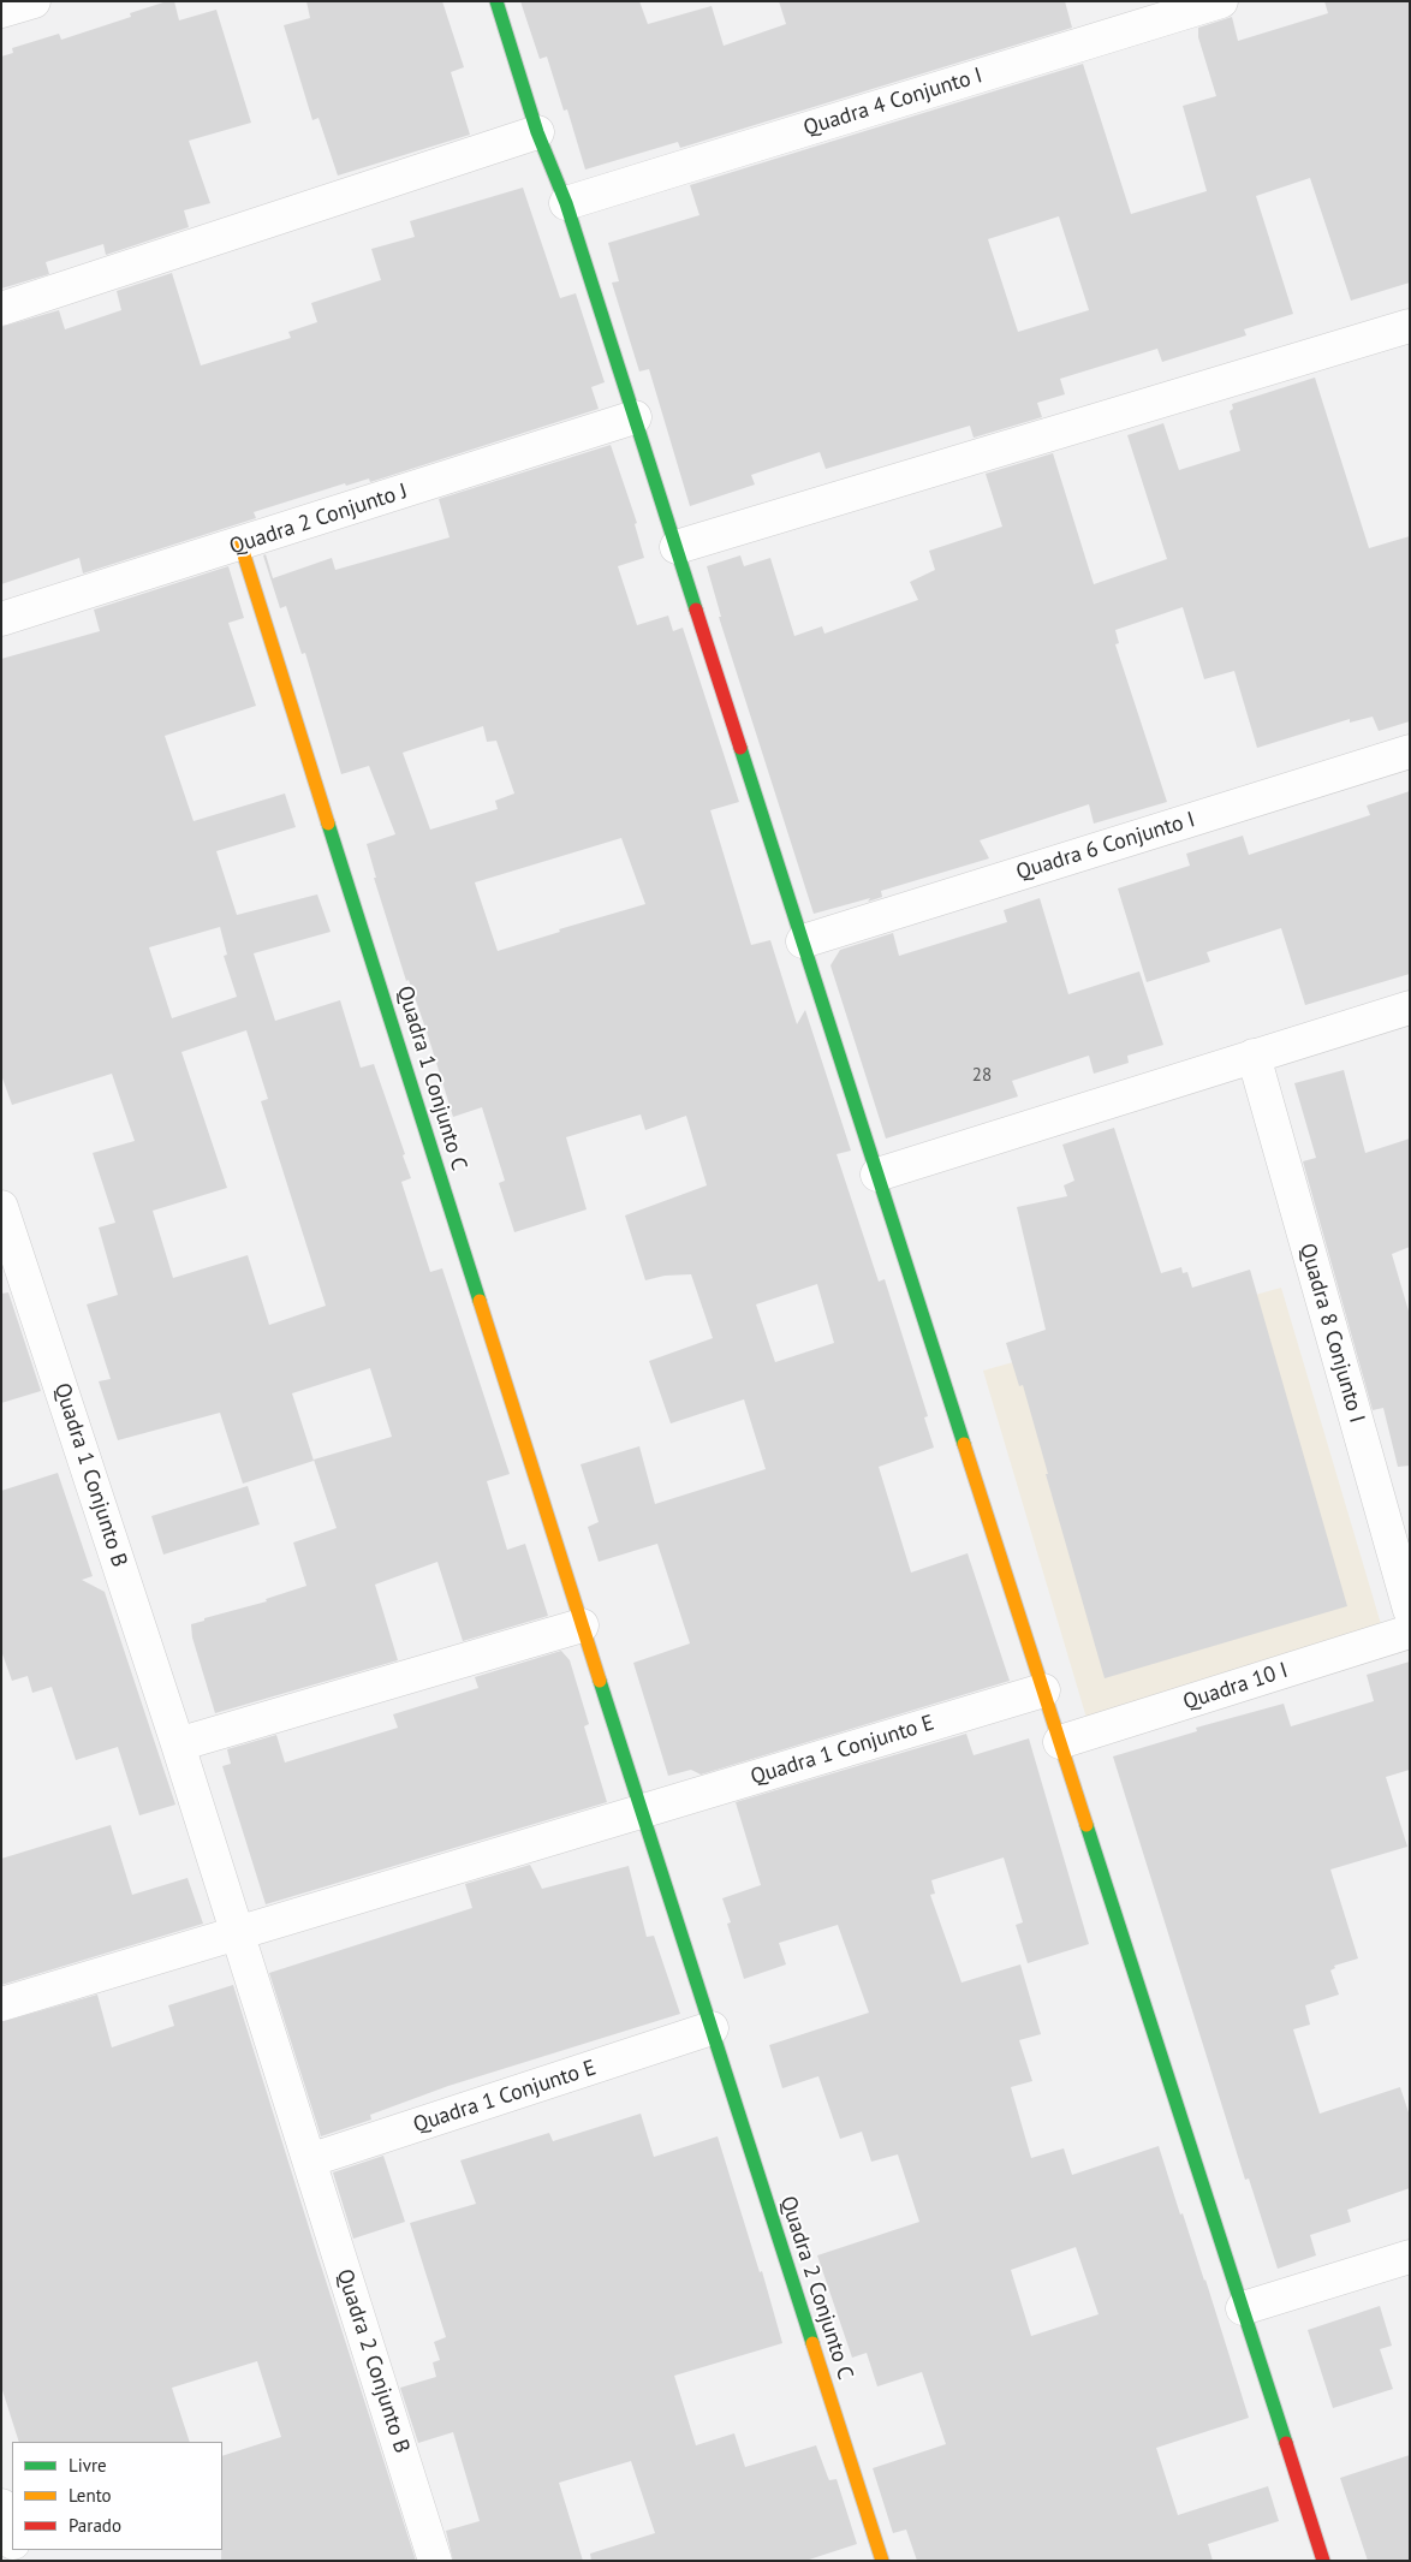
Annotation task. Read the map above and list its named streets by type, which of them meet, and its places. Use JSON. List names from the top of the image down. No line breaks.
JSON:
{"streets":{"street":["Quadra 4 Conjunto I","Quadra 2 Conjunto J","Quadra 6 Conjunto I","Quadra 1 Conjunto C","Quadra 8 Conjunto I","Quadra 1 Conjunto B","Quadra 10 I","Quadra 1 Conjunto E","Quadra 2 Conjunto C","Quadra 2 Conjunto B"]},"crossings":[["Quadra 2 Conjunto J","Quadra 1 Conjunto C"],["Quadra 1 Conjunto E","Quadra 2 Conjunto C"],["Quadra 1 Conjunto E","Quadra 2 Conjunto B"]],"house_numbers":["28"],"legend":["Livre","Lento","Parado"]}
